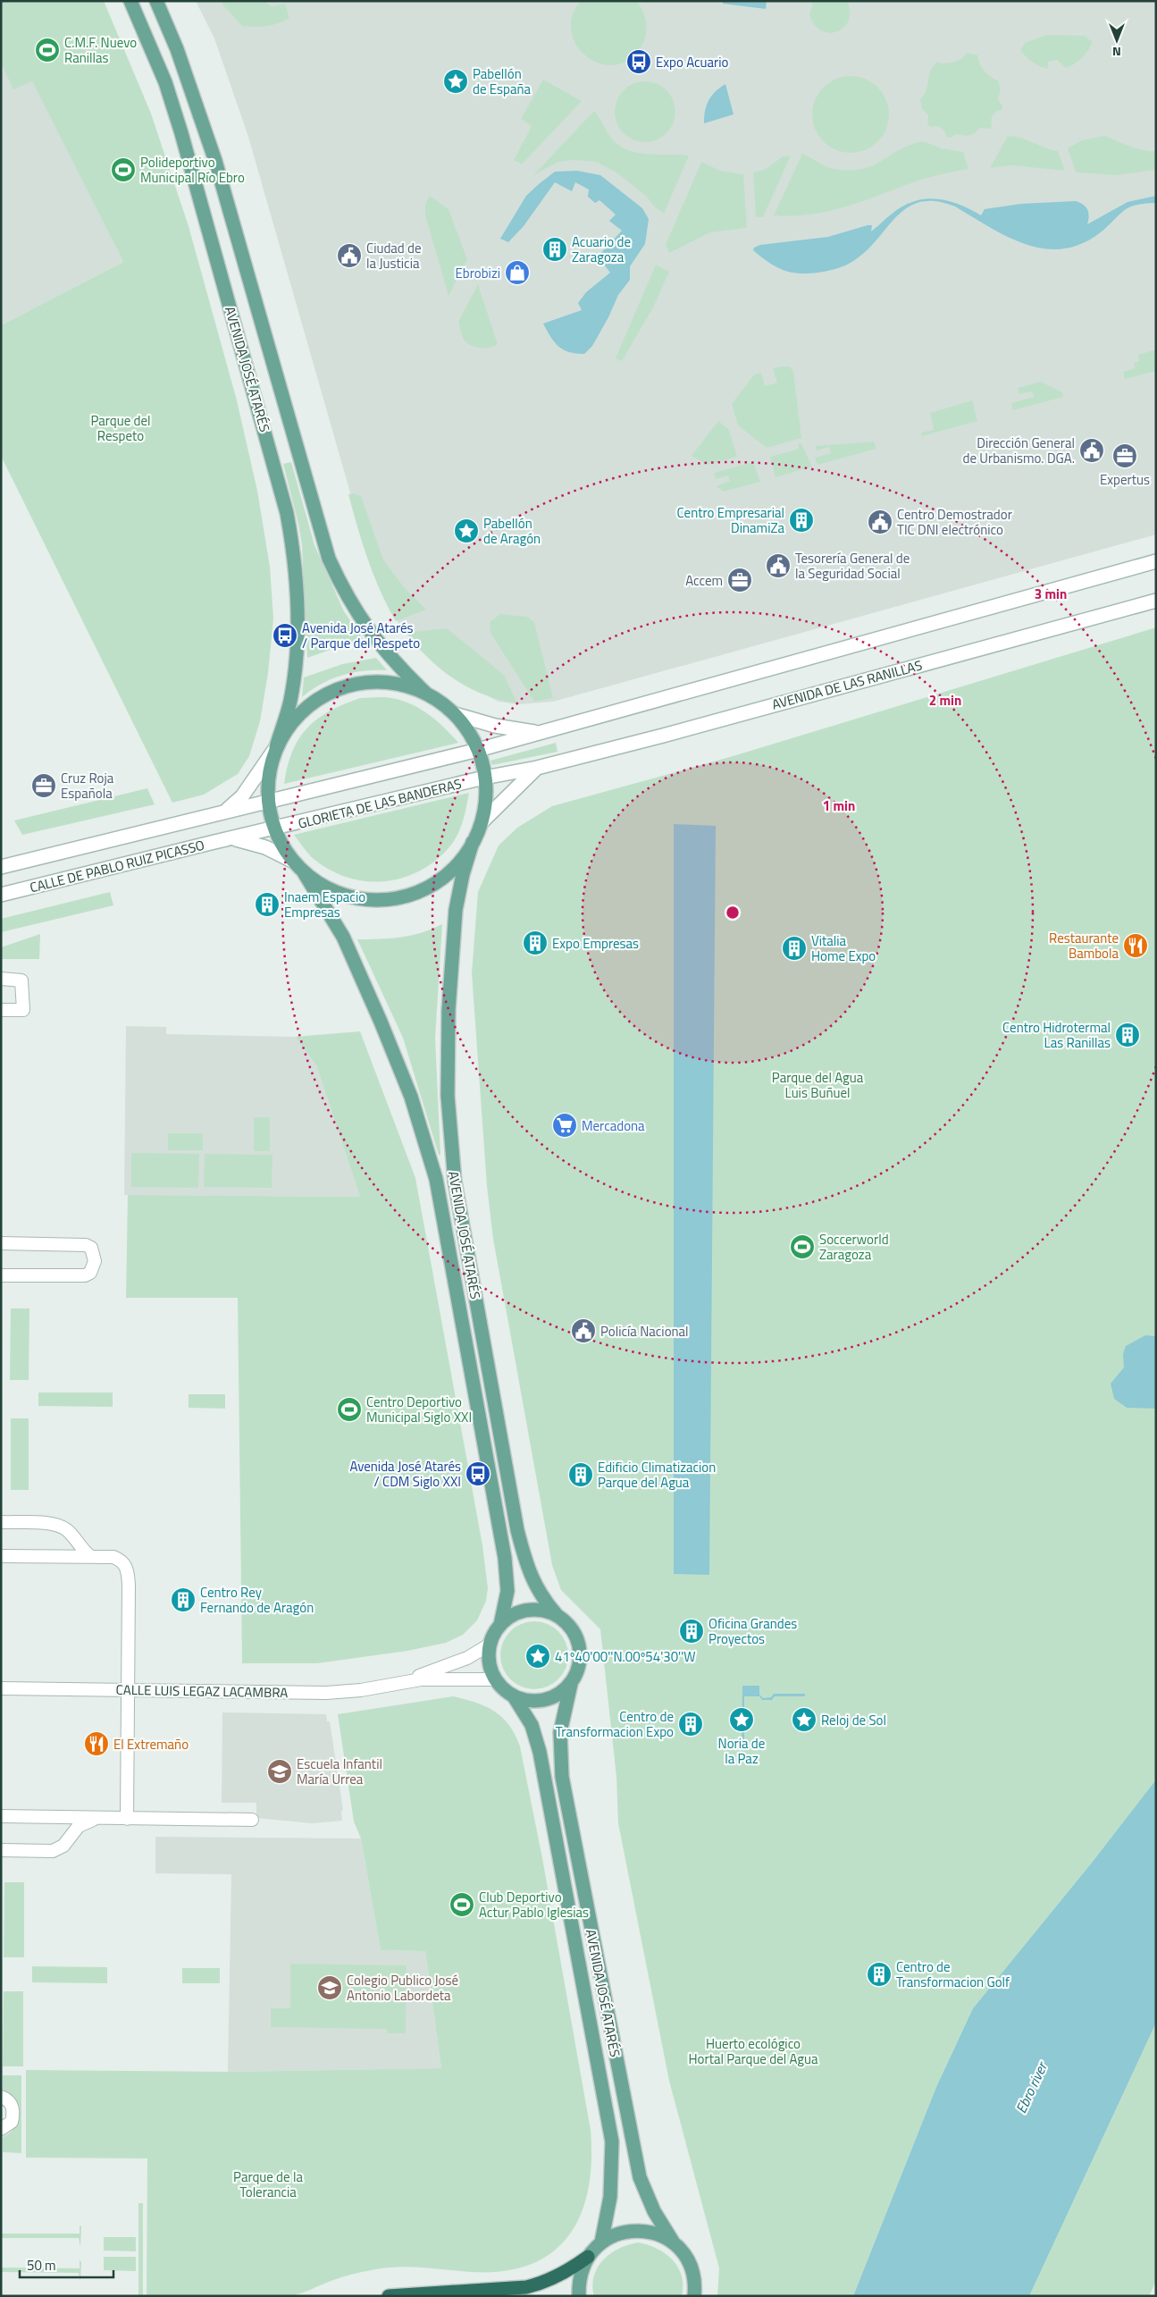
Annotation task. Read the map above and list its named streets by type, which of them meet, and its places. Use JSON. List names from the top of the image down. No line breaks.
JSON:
{"streets":{"main road":["AVENIDA JOSÉ ATARÉS","AVENIDA DE LAS RANILLAS","GLORIETA DE LAS BANDERAS","CALLE DE PABLO RUIZ PICASSO"],"street":["CALLE LUIS LEGAZ LACAMBRA"]},"crossings":[["AVENIDA JOSÉ ATARÉS","CALLE DE PABLO RUIZ PICASSO"],["AVENIDA JOSÉ ATARÉS","CALLE LUIS LEGAZ LACAMBRA"],["AVENIDA DE LAS RANILLAS","GLORIETA DE LAS BANDERAS"],["GLORIETA DE LAS BANDERAS","CALLE DE PABLO RUIZ PICASSO"]],"water":["Ebro river"],"parks":["Parque del Respeto","Parque del Agua Luis Buñuel","Huerto ecológico Hortal Parque del Agua","Parque de la Tolerancia"],"places":{"sports":["C.M.F. Nuevo Ranillas","Polideportivo Municipal Río Ebro","Soccerworld Zaragoza","Centro Deportivo Municipal Siglo XXI","Club Deportivo Actur Pablo Iglesias"],"bus stop":["Expo Acuario","Avenida José Atarés / Parque del Respeto","Avenida José Atarés / CDM Siglo XXI"],"place":["Pabellón de España","Pabellón de Aragón","41º40'00''N.00º54'30''W","Noria de la Paz","Reloj de Sol"],"building":["Acuario de Zaragoza","Centro Empresarial DinamiZa","Inaem Espacio Empresas","Expo Empresas","Vitalia Home Expo","Centro Hidrotermal Las Ranillas","Edificio Climatizacion Parque del Agua","Centro Rey Fernando de Aragón","Oficina Grandes Proyectos","Centro de Transformacion Expo","Centro de Transformacion Golf"],"public building":["Ciudad de la Justicia","Dirección General de Urbanismo. DGA.","Centro Demostrador TIC DNI electrónico","Tesorería General de la Seguridad Social","Policía Nacional"],"shop":["Ebrobizi"],"office":["Expertus","Accem","Cruz Roja Española"],"restaurant":["Restaurante Bambola","El Extremaño"],"supermarket":["Mercadona"],"school or university":["Escuela Infantil María Urrea","Colegio Publico José Antonio Labordeta"]},"scale_bar":"50 m","north":"bottom","rings":["3 min","2 min","1 min"]}
